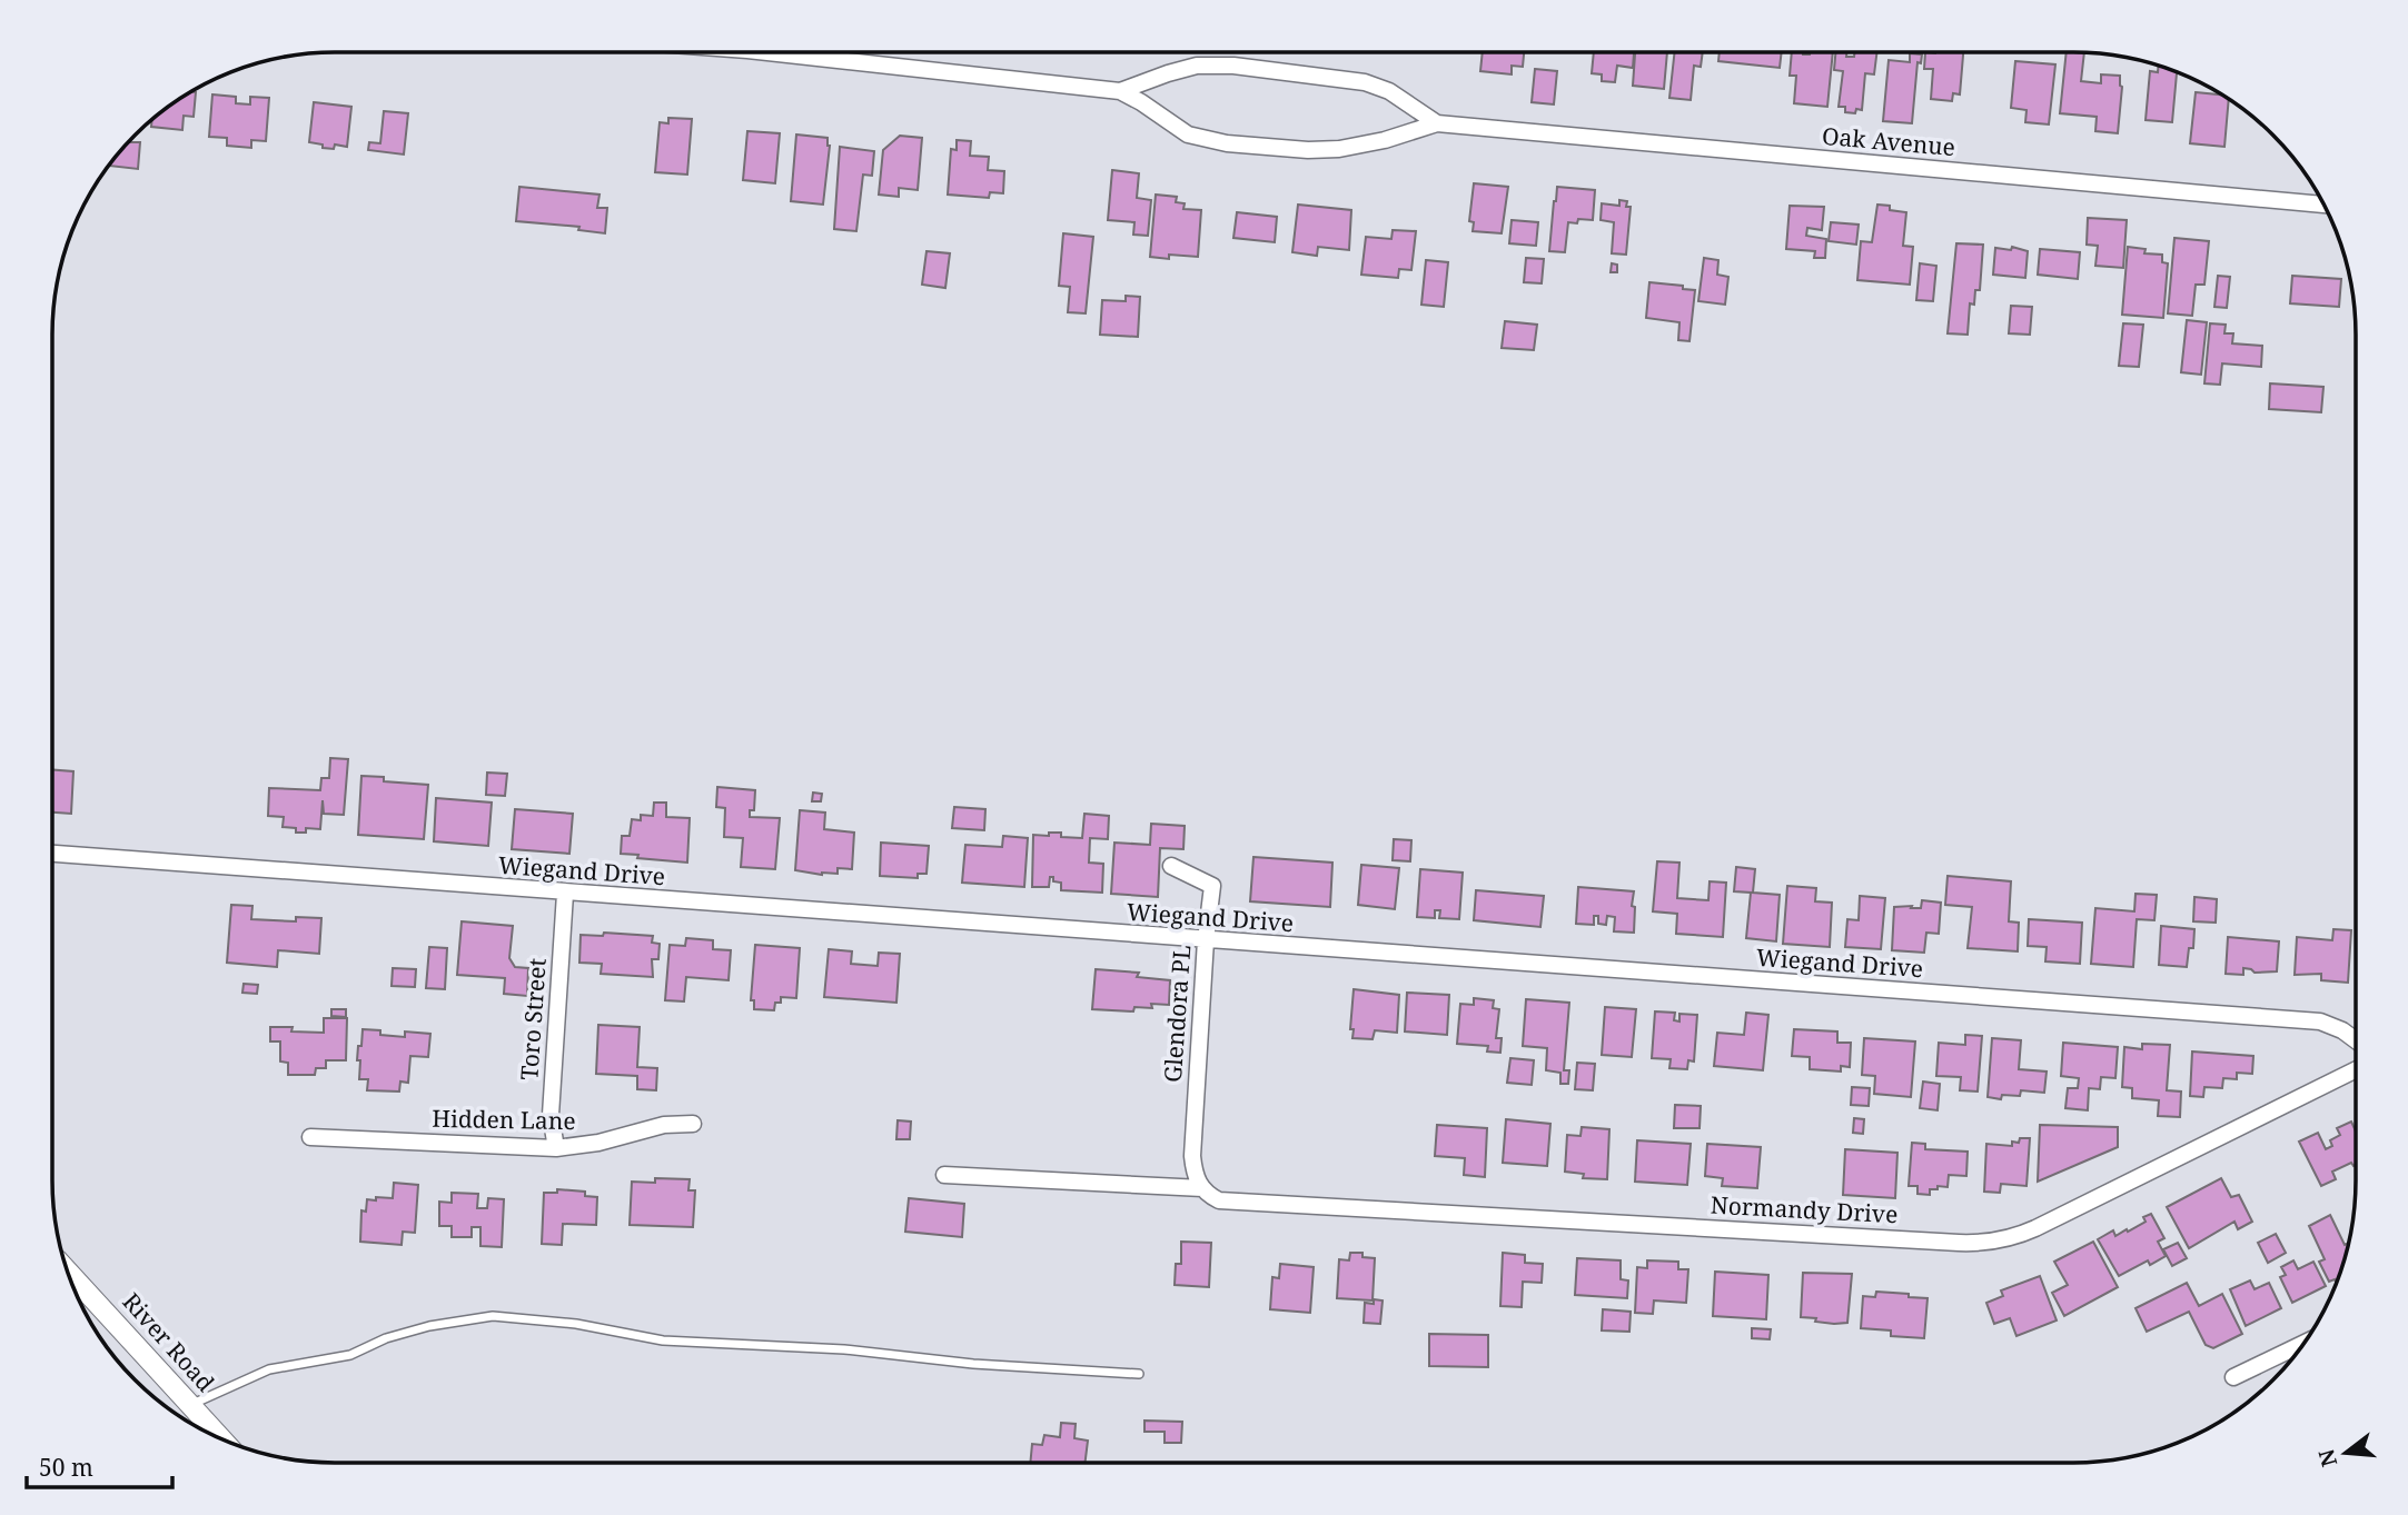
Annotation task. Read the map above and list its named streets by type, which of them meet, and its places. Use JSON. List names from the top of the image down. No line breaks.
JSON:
{"streets":{"street":["Oak Avenue","Wiegand Drive","Glendora PL","Toro Street","Hidden Lane","Normandy Drive","River Road"]},"crossings":[["Wiegand Drive","Glendora PL"],["Wiegand Drive","Toro Street"],["Glendora PL","Normandy Drive"],["Toro Street","Hidden Lane"]],"scale_bar":"50 m","north":"left"}
